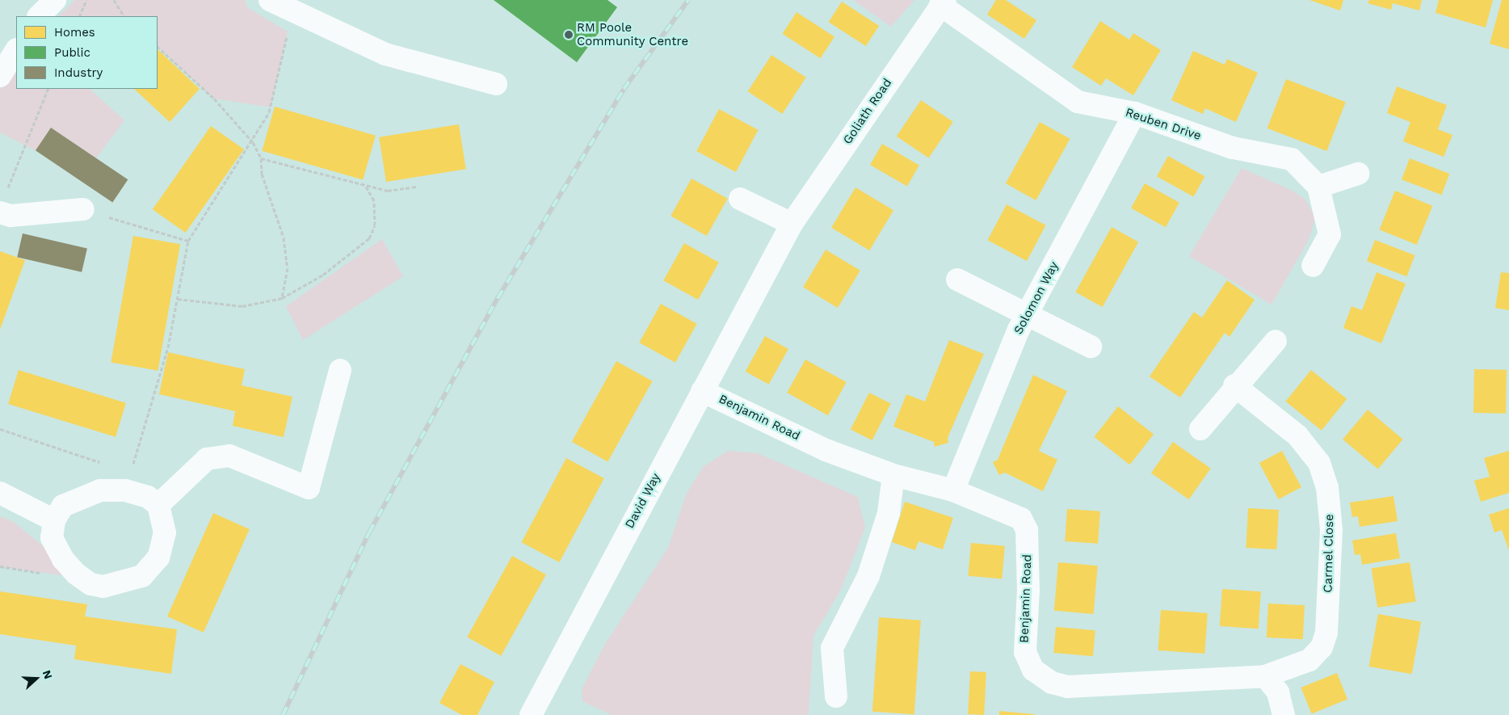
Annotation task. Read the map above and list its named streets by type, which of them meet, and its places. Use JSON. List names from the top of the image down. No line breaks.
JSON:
{"streets":{"street":["Goliath Road","Reuben Drive","Solomon Way","Benjamin Road","David Way","Carmel Close"]},"crossings":[["Goliath Road","Reuben Drive"],["Goliath Road","David Way"],["Reuben Drive","Solomon Way"],["Solomon Way","Benjamin Road"],["Benjamin Road","David Way"],["Benjamin Road","Carmel Close"]],"places":["RM Poole Community Centre"],"legend":["Homes","Public","Industry"],"north":"right"}
